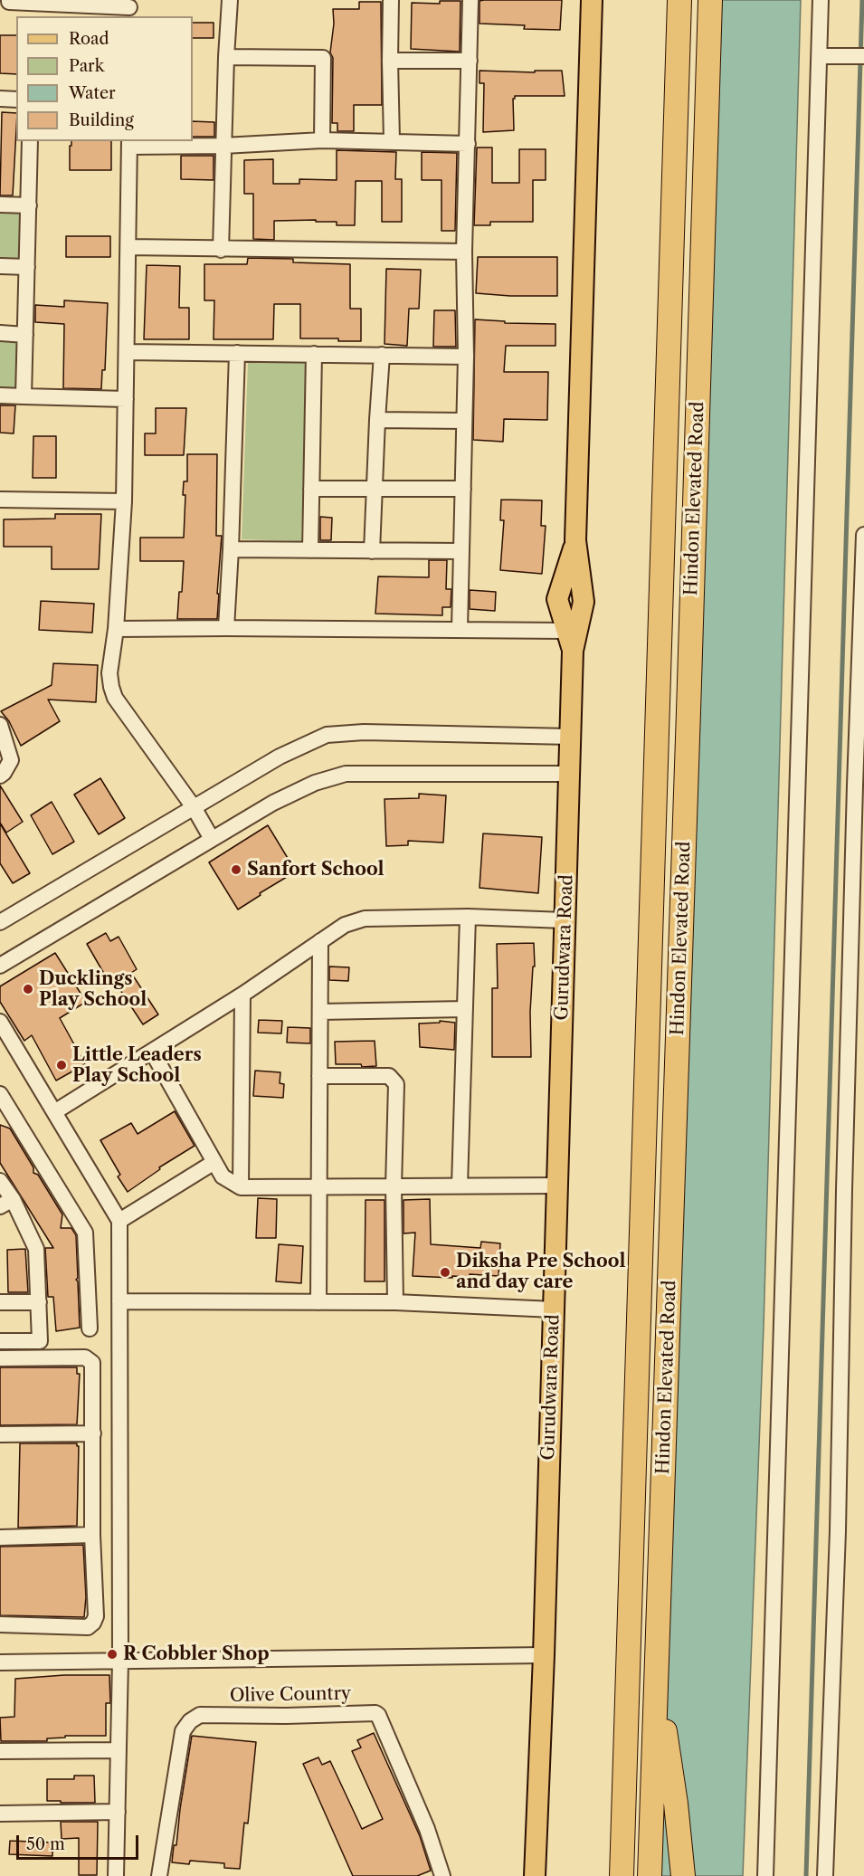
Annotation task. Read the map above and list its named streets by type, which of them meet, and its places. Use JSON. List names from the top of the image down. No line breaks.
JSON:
{"streets":{"highway":["Hindon Elevated Road"],"main road":["Gurudwara Road"],"street":["Olive Country"]},"places":["Sanfort School","Ducklings Play School","Little Leaders Play School","Diksha Pre School and day care","R Cobbler Shop"],"legend":["Road","Park","Water","Building"],"scale_bar":"50 m"}
